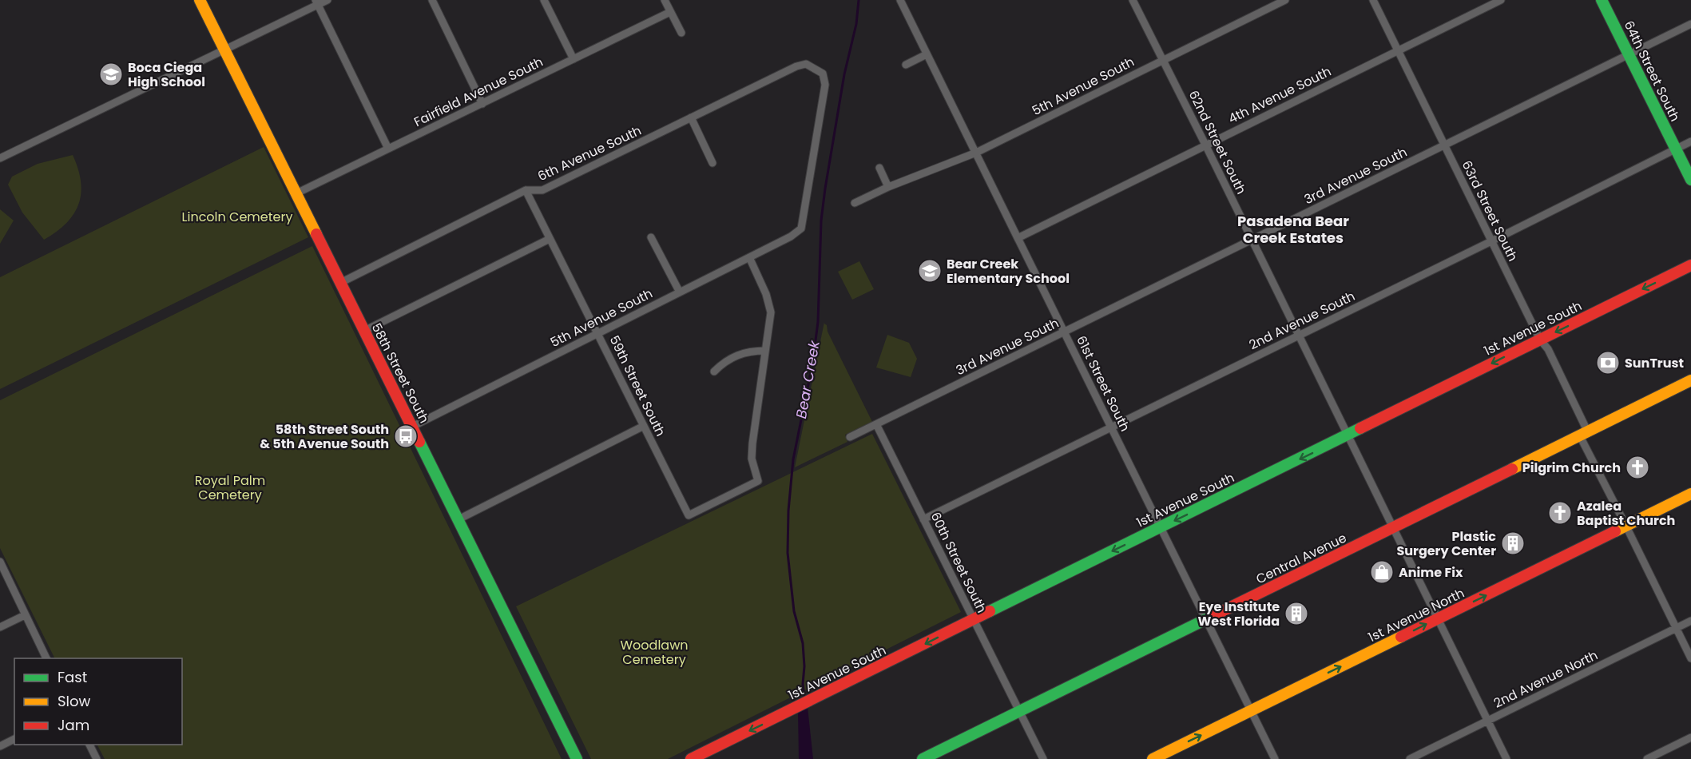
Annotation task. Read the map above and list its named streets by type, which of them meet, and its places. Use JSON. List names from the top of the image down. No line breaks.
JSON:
{"streets":{"main road":["64th Street South","1st Avenue South","58th Street South","Central Avenue","1st Avenue North"],"street":["5th Avenue South","Fairfield Avenue South","4th Avenue South","62nd Street South","6th Avenue South","3rd Avenue South","63rd Street South","2nd Avenue South","61st Street South","59th Street South","60th Street South","2nd Avenue North"]},"crossings":[["64th Street South","3rd Avenue South"],["64th Street South","2nd Avenue South"],["5th Avenue South","62nd Street South"],["5th Avenue South","6th Avenue South"],["5th Avenue South","58th Street South"],["5th Avenue South","61st Street South"],["5th Avenue South","59th Street South"],["Fairfield Avenue South","58th Street South"],["4th Avenue South","62nd Street South"],["4th Avenue South","63rd Street South"],["4th Avenue South","61st Street South"],["62nd Street South","3rd Avenue South"],["62nd Street South","2nd Avenue South"],["62nd Street South","1st Avenue South"],["62nd Street South","Central Avenue"],["62nd Street South","1st Avenue North"],["62nd Street South","2nd Avenue North"],["6th Avenue South","58th Street South"],["6th Avenue South","59th Street South"],["3rd Avenue South","63rd Street South"],["3rd Avenue South","61st Street South"],["3rd Avenue South","60th Street South"],["63rd Street South","2nd Avenue South"],["63rd Street South","1st Avenue South"],["63rd Street South","Central Avenue"],["63rd Street South","1st Avenue North"],["63rd Street South","2nd Avenue North"],["2nd Avenue South","61st Street South"],["2nd Avenue South","60th Street South"],["1st Avenue South","61st Street South"],["1st Avenue South","60th Street South"],["61st Street South","Central Avenue"],["61st Street South","1st Avenue North"],["Central Avenue","60th Street South"]],"one_way":["1st Avenue South","1st Avenue North"],"districts":["Pasadena Bear Creek Estates"],"water":["Bear Creek"],"parks":["Lincoln Cemetery","Royal Palm Cemetery","Woodlawn Cemetery"],"places":{"school or university":["Boca Ciega High School","Bear Creek Elementary School"],"bank":["SunTrust"],"bus stop":["58th Street South & 5th Avenue South"],"church":["Pilgrim Church","Azalea Baptist Church"],"building":["Plastic Surgery Center","Eye Institute West Florida"],"shop":["Anime Fix"]},"legend":["Fast","Slow","Jam"]}
